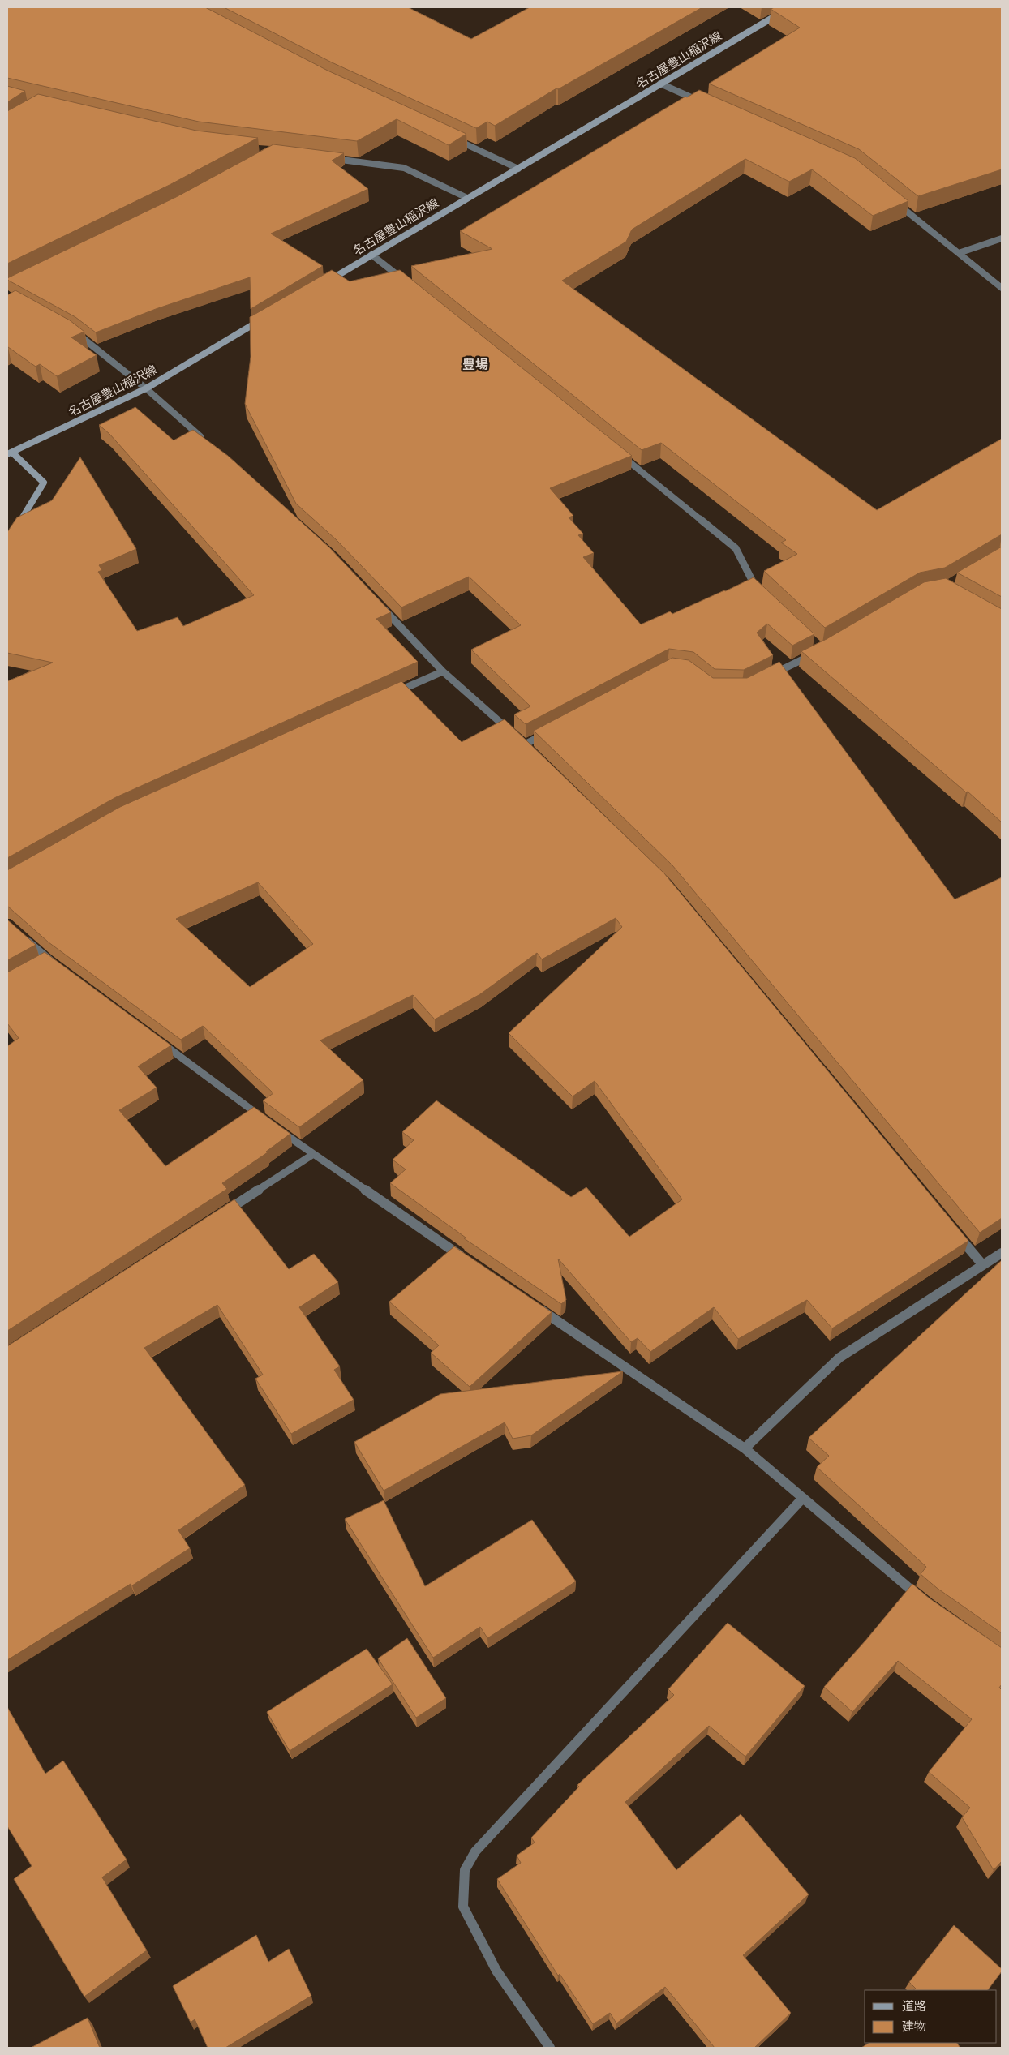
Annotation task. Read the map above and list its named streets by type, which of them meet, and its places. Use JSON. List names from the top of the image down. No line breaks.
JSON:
{"streets":{"main road":["名古屋豊山稲沢線"]},"districts":["豊場"],"legend":["道路","建物"]}
